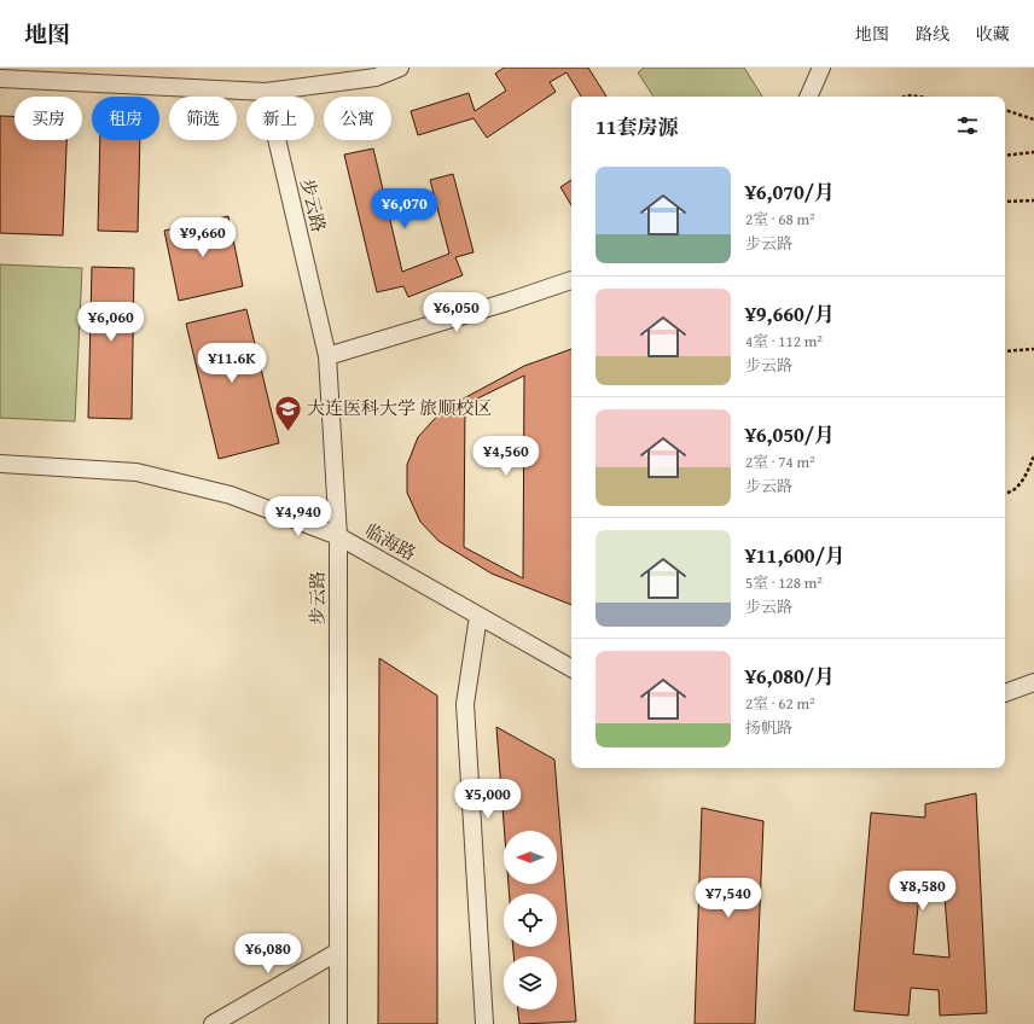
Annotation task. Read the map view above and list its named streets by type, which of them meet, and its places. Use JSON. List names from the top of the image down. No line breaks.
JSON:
{"streets":{"street":["步云路","临海路"]},"crossings":[["步云路","临海路"]],"places":{"school or university":["大连医科大学 旅顺校区"]},"north":"left","page":{"header":"地图","nav":["地图","路线","收藏"],"chip":["买房","租房","筛选","新上","公寓"],"heading":"11套房源","list":[{"name":"¥6,070/月","note":"2室 · 68 m² · 步云路"},{"name":"¥9,660/月","note":"4室 · 112 m² · 步云路"},{"name":"¥6,050/月","note":"2室 · 74 m² · 步云路"},{"name":"¥11,600/月","note":"5室 · 128 m² · 步云路"},{"name":"¥6,080/月","note":"2室 · 62 m² · 扬帆路"}],"price":["¥6,070","¥9,660","¥6,050","¥6,060","¥11.6K","¥4,560","¥4,940","¥5,000","¥8,580","¥7,540","¥6,080"]}}
